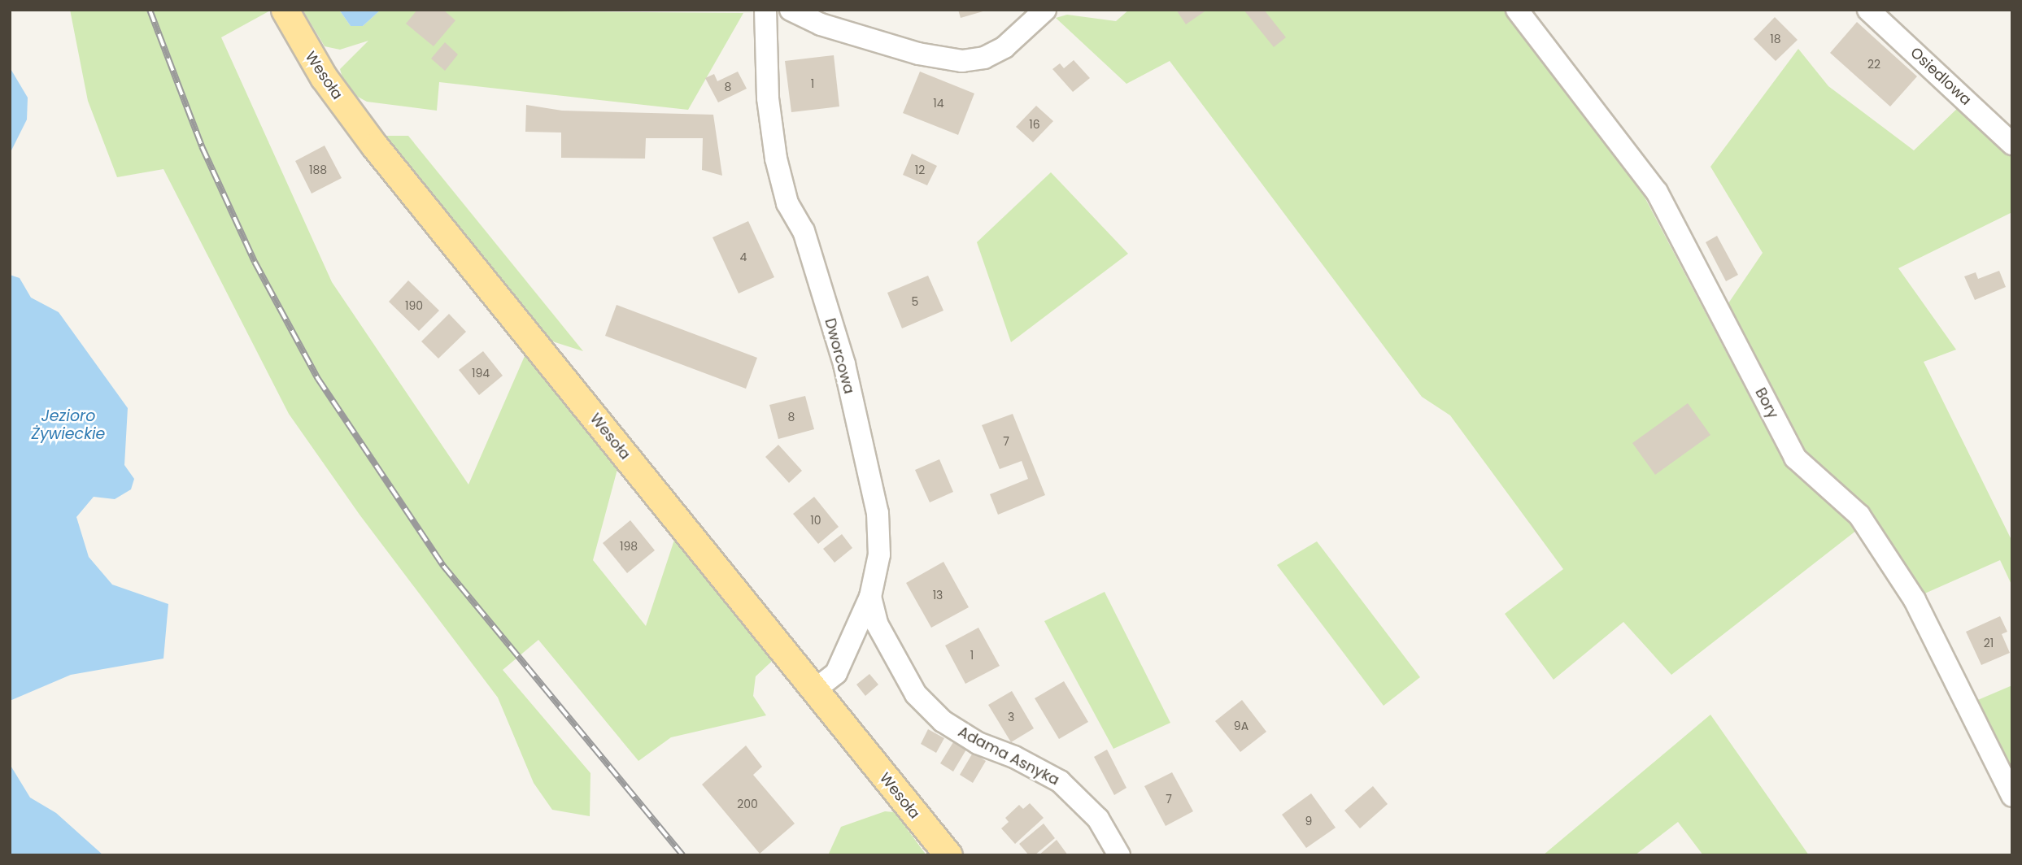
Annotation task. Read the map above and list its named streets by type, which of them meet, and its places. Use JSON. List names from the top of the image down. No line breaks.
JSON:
{"streets":{"main road":["Wesoła"],"street":["Osiedlowa","Dworcowa","Bory","Adama Asnyka"]},"crossings":[["Wesoła","Dworcowa"],["Dworcowa","Adama Asnyka"]],"water":["Jezioro Żywieckie"],"house_numbers":["18","22","1","8","14","16","188","12","4","5","190","194","8","7","10","198","13","21","1","3","9A","7","200","9"]}
